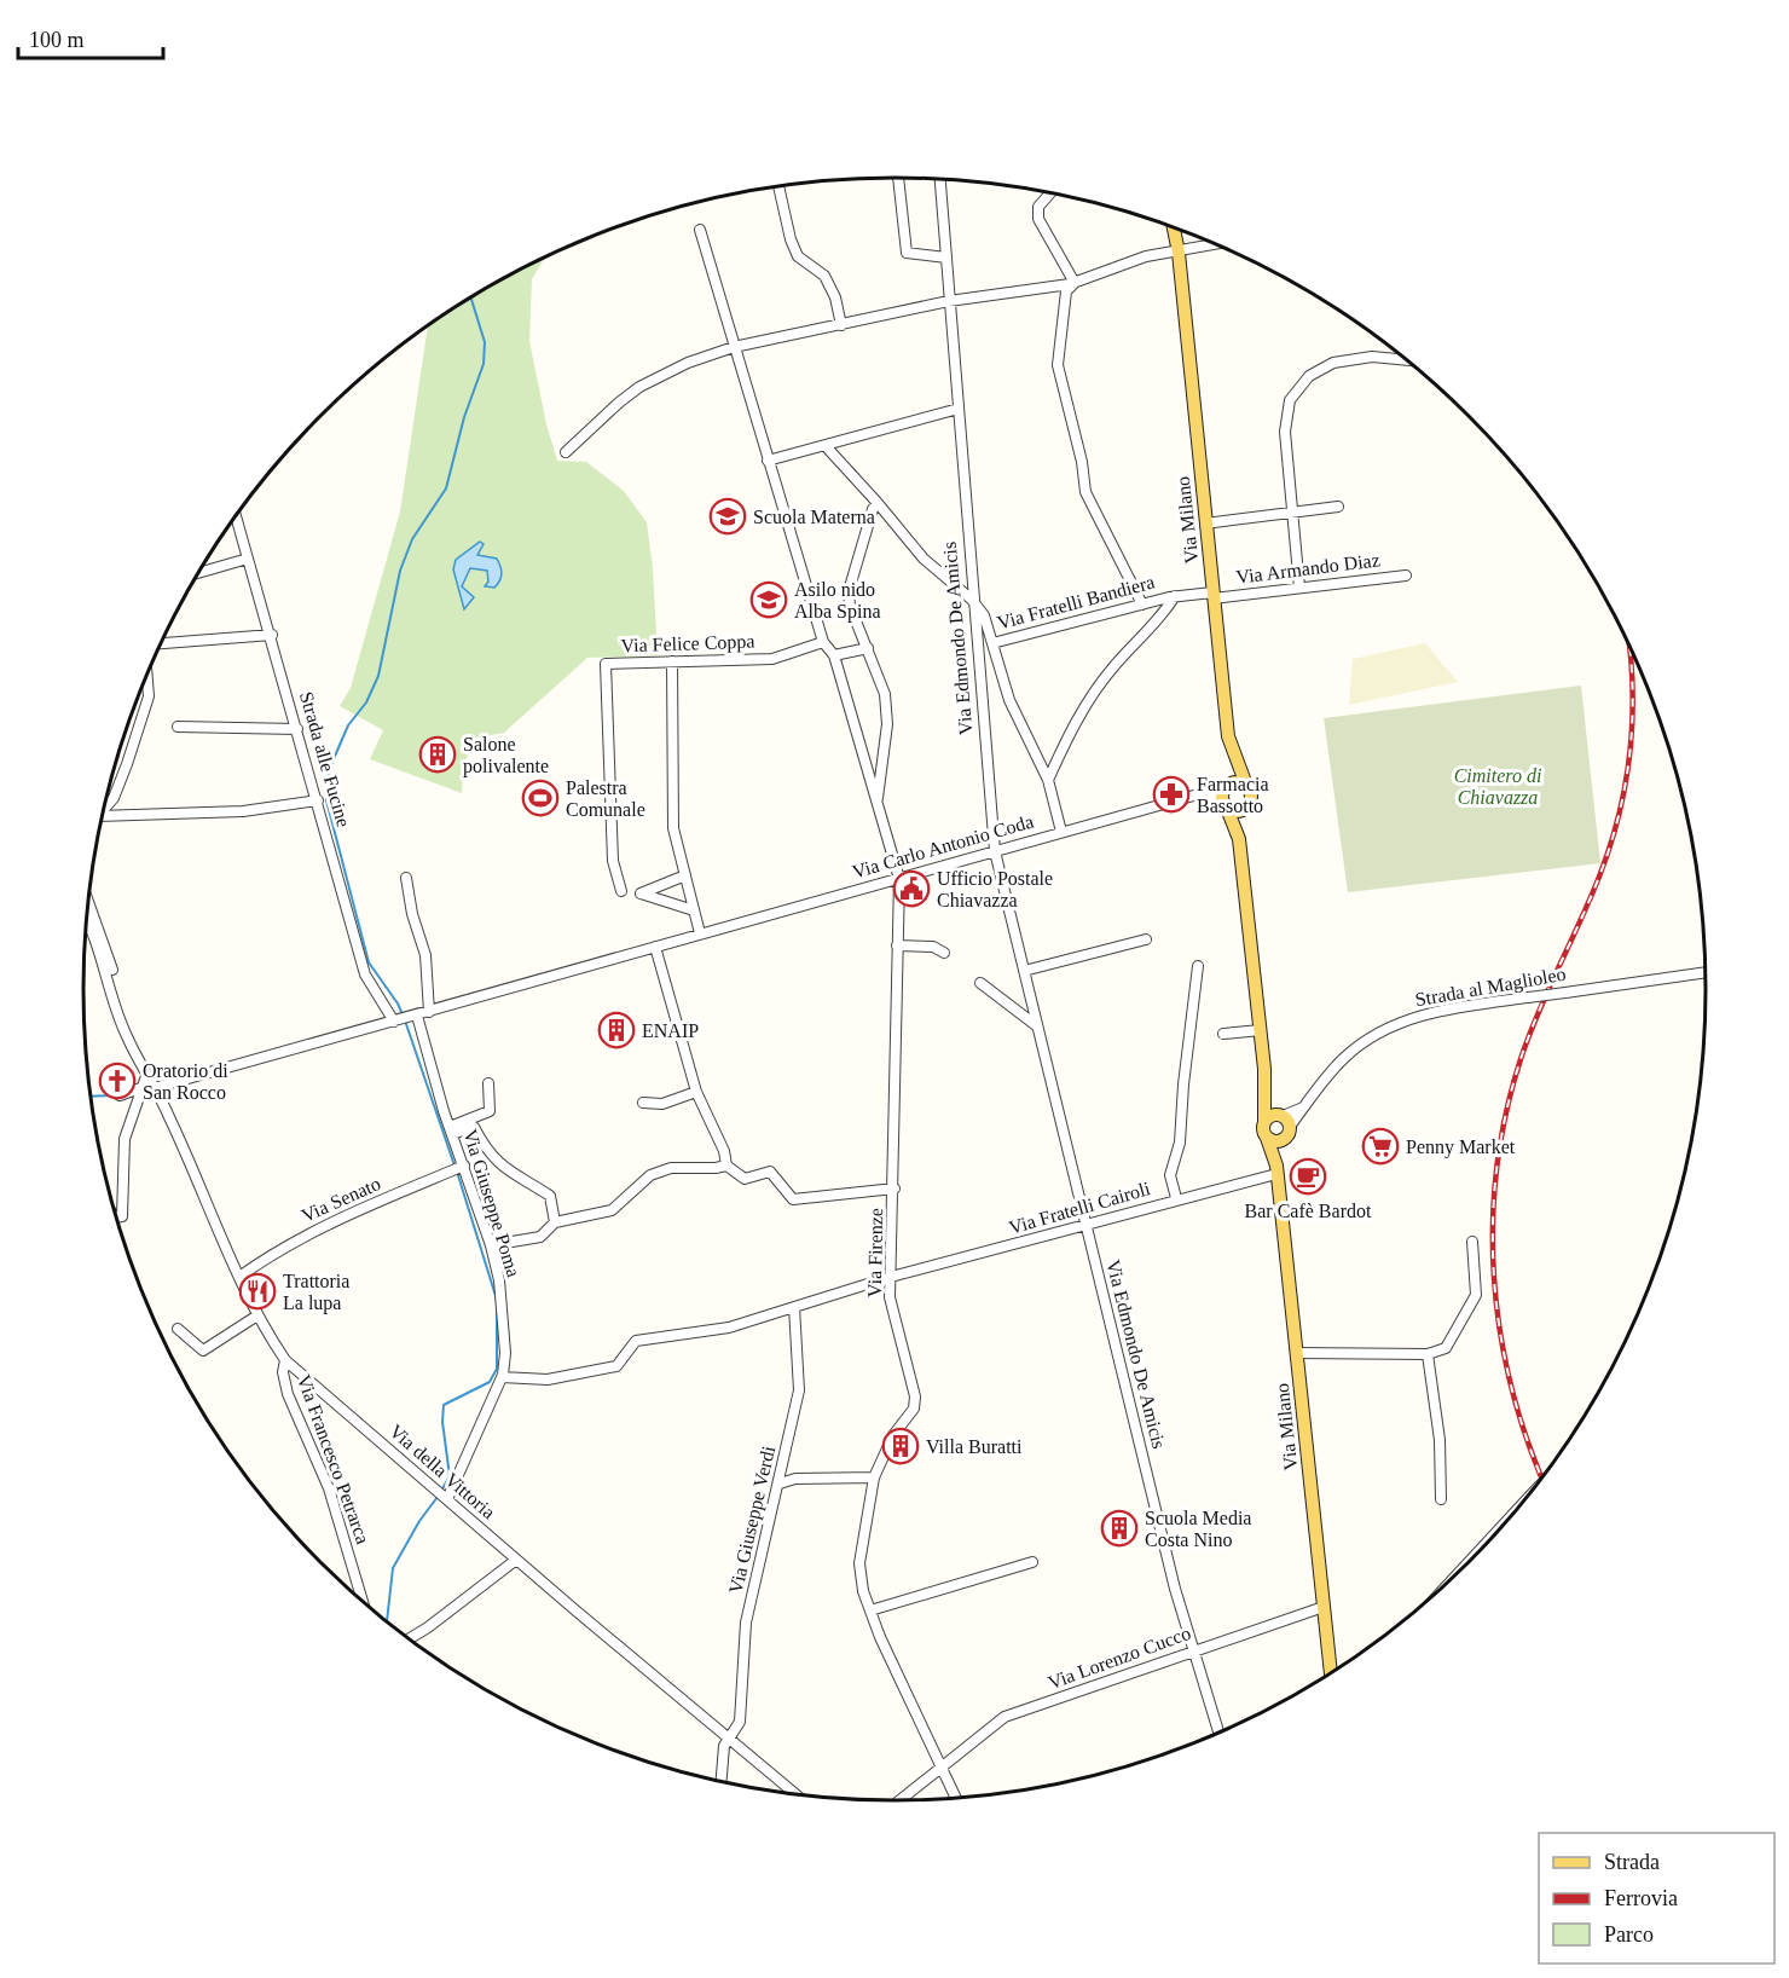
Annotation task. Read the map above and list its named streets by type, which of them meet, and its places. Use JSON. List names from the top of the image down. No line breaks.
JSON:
{"streets":{"main road":["Via Milano"],"street":["Via Armando Diaz","Via Fratelli Bandiera","Via Edmondo De Amicis","Via Felice Coppa","Strada alle Fucine","Via Carlo Antonio Coda","Strada al Maglioleo","Via Senato","Via Giuseppe Poma","Via Fratelli Cairoli","Via Firenze","Via Francesco Petrarca","Via della Vittoria","Via Giuseppe Verdi","Via Lorenzo Cucco"]},"crossings":[["Via Milano","Via Armando Diaz"],["Via Milano","Via Fratelli Bandiera"],["Via Milano","Via Carlo Antonio Coda"],["Via Milano","Strada al Maglioleo"],["Via Milano","Via Fratelli Cairoli"],["Via Milano","Via Lorenzo Cucco"],["Via Armando Diaz","Via Fratelli Bandiera"],["Via Edmondo De Amicis","Via Carlo Antonio Coda"],["Via Edmondo De Amicis","Via Fratelli Cairoli"],["Via Edmondo De Amicis","Via Lorenzo Cucco"],["Strada alle Fucine","Via Carlo Antonio Coda"],["Via Carlo Antonio Coda","Via Giuseppe Poma"],["Via Carlo Antonio Coda","Via Firenze"],["Via Carlo Antonio Coda","Via della Vittoria"],["Via Senato","Via Giuseppe Poma"],["Via Senato","Via della Vittoria"],["Via Giuseppe Poma","Via della Vittoria"],["Via Fratelli Cairoli","Via Firenze"],["Via Firenze","Via Lorenzo Cucco"],["Via Francesco Petrarca","Via della Vittoria"],["Via della Vittoria","Via Giuseppe Verdi"]],"parks":["Cimitero di Chiavazza"],"places":{"school or university":["Scuola Materna","Asilo nido Alba Spina"],"building":["Salone polivalente","ENAIP","Villa Buratti","Scuola Media Costa Nino"],"pharmacy":["Farmacia Bassotto"],"sports":["Palestra Comunale"],"public building":["Ufficio Postale Chiavazza"],"church":["Oratorio di San Rocco"],"supermarket":["Penny Market"],"cafe":["Bar Cafè Bardot"],"restaurant":["Trattoria La lupa"]},"legend":["Strada","Ferrovia","Parco"],"scale_bar":"100 m"}
